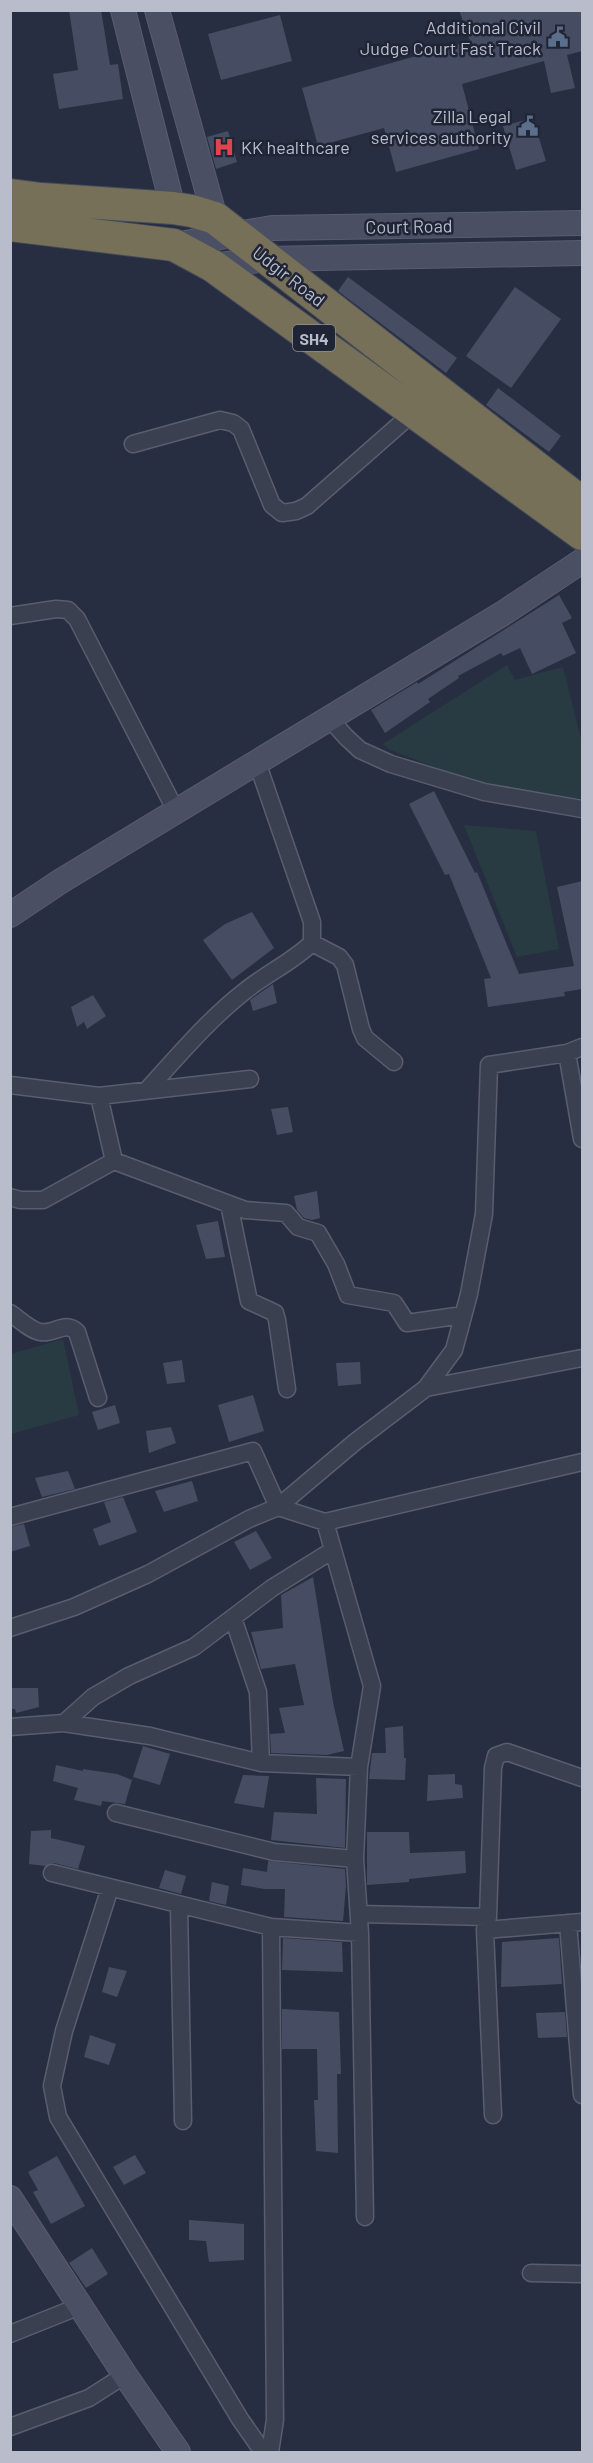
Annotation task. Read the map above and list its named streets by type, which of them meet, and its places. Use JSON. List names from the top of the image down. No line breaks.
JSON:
{"streets":{"highway":["Udgir Road","SH4"],"street":["Court Road"]},"crossings":[["Court Road","Udgir Road"]],"places":{"public building":["Additional Civil Judge Court Fast Track","Zilla Legal services authority"],"hospital":["KK healthcare"]}}
